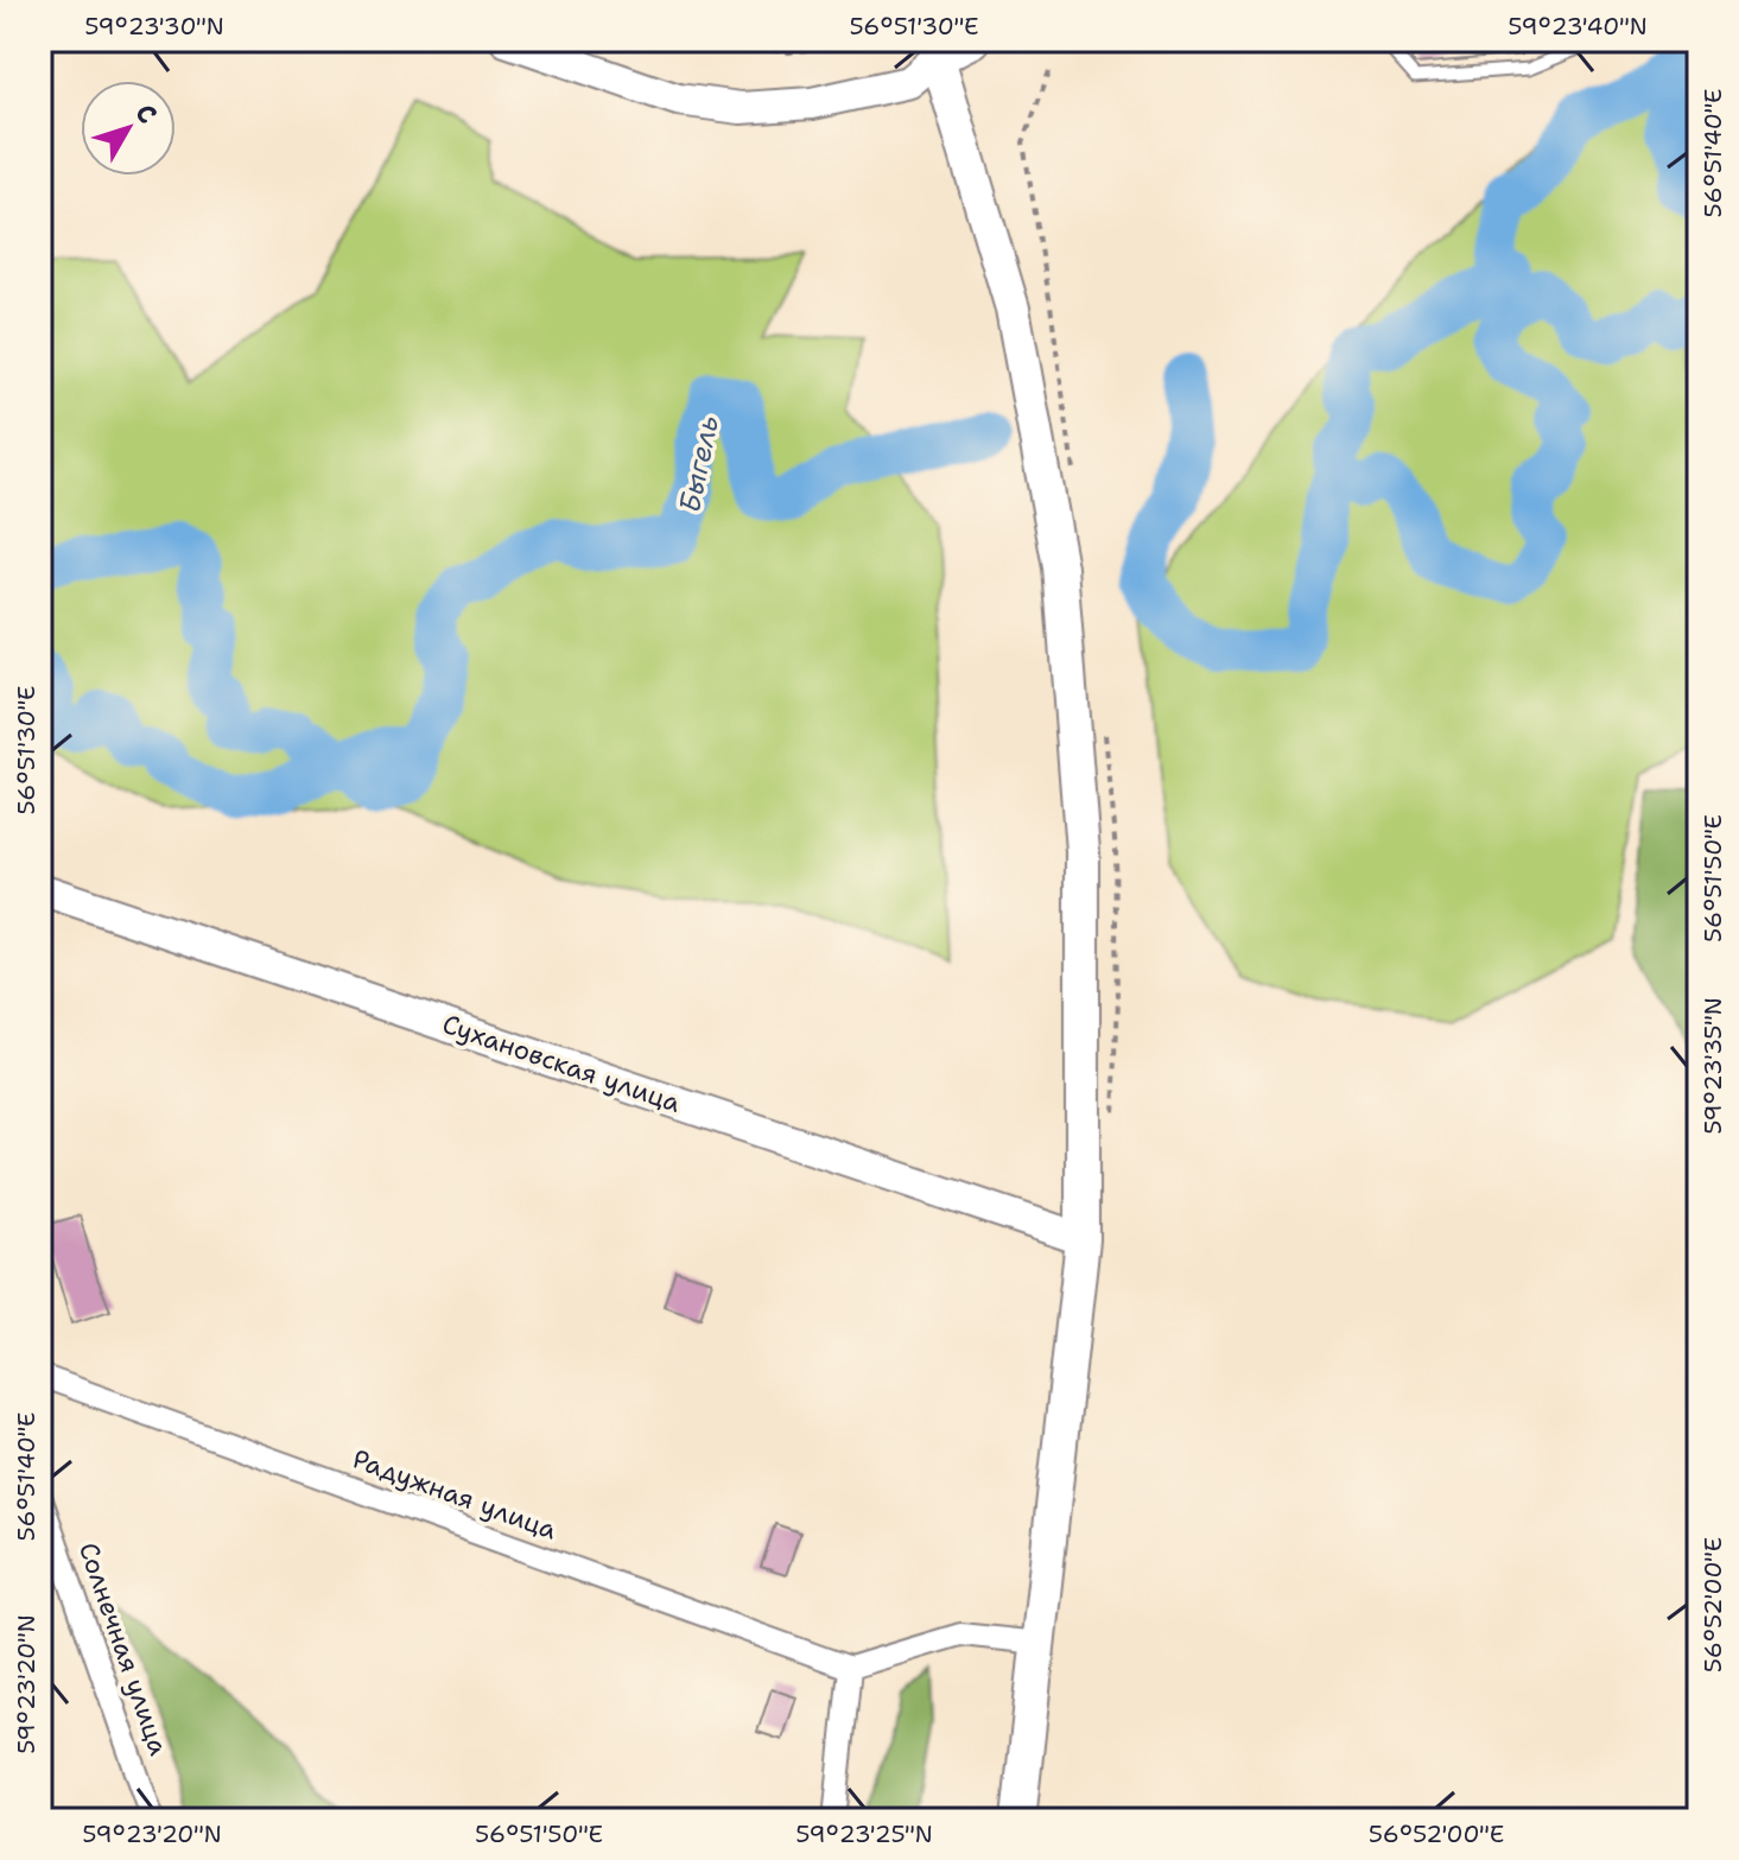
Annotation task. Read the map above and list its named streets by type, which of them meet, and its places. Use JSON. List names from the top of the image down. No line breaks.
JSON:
{"streets":{"street":["Сухановская улица","Радужная улица","Солнечная улица"]},"water":["Быгель"],"north":"top right","coordinates":["59°23'30\"N","56°51'30\"E","59°23'40\"N","56°51'40\"E","56°51'50\"E","59°23'35\"N","56°52'00\"E","59°23'20\"N","59°23'25\"N"]}
